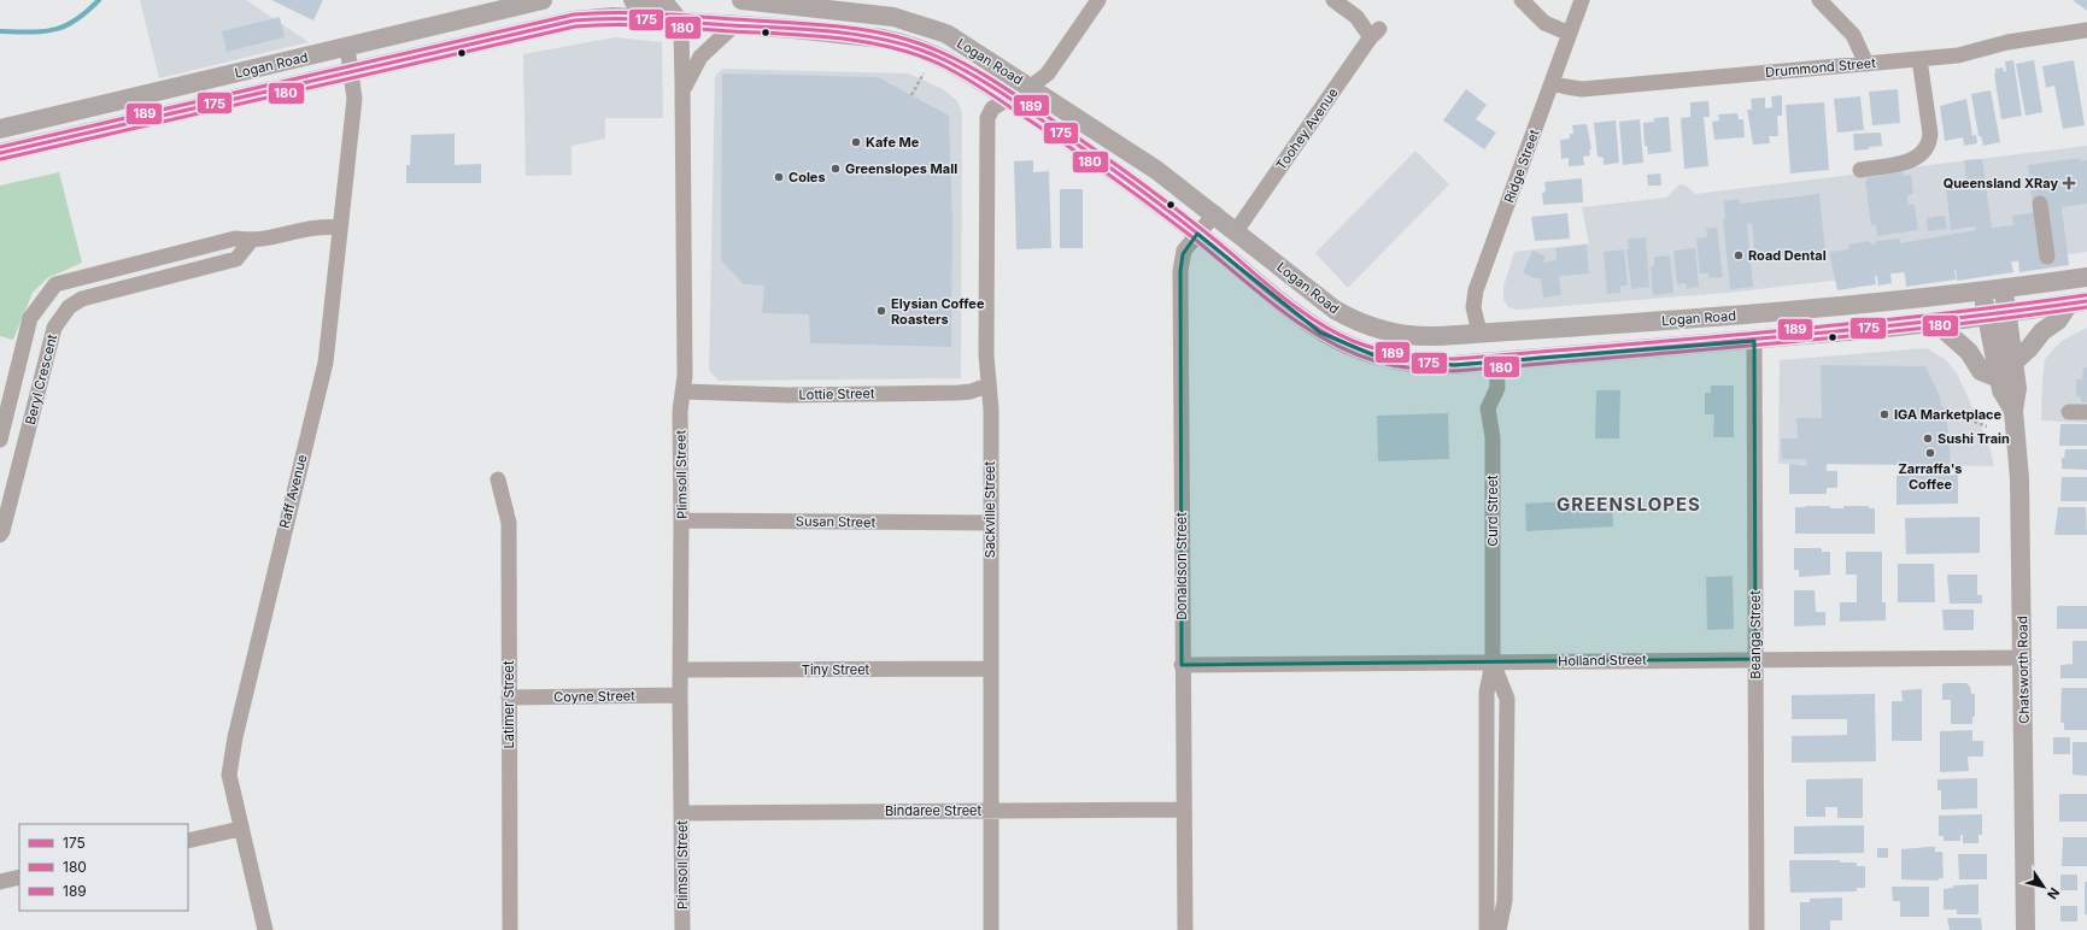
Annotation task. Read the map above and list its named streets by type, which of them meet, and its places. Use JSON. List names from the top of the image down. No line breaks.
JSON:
{"streets":{"main road":["Logan Road","Chatsworth Road"],"street":["Drummond Street","Toohey Avenue","Ridge Street","Beryl Crescent","Lottie Street","Plimsoll Street","Raff Avenue","Sackville Street","Curd Street","Susan Street","Donaldson Street","Beanga Street","Holland Street","Tiny Street","Coyne Street","Latimer Street","Bindaree Street"]},"crossings":[["Logan Road","Toohey Avenue"],["Logan Road","Ridge Street"],["Logan Road","Plimsoll Street"],["Logan Road","Raff Avenue"],["Logan Road","Sackville Street"],["Logan Road","Curd Street"],["Logan Road","Donaldson Street"],["Logan Road","Beanga Street"],["Logan Road","Chatsworth Road"],["Drummond Street","Ridge Street"],["Beryl Crescent","Raff Avenue"],["Lottie Street","Plimsoll Street"],["Lottie Street","Sackville Street"],["Plimsoll Street","Susan Street"],["Plimsoll Street","Tiny Street"],["Plimsoll Street","Coyne Street"],["Plimsoll Street","Bindaree Street"],["Sackville Street","Susan Street"],["Sackville Street","Tiny Street"],["Sackville Street","Bindaree Street"],["Curd Street","Holland Street"],["Donaldson Street","Holland Street"],["Donaldson Street","Bindaree Street"],["Beanga Street","Holland Street"],["Holland Street","Chatsworth Road"],["Coyne Street","Latimer Street"]],"districts":["GREENSLOPES"],"places":{"other":["Kafe Me","Greenslopes Mall","Coles","Road Dental","Elysian Coffee Roasters","IGA Marketplace","Sushi Train","Zarraffa's Coffee"],"health":["Queensland XRay"]},"lines":["transit line 189","transit line 175","transit line 180"],"legend":["175","180","189"],"north":"bottom right"}
